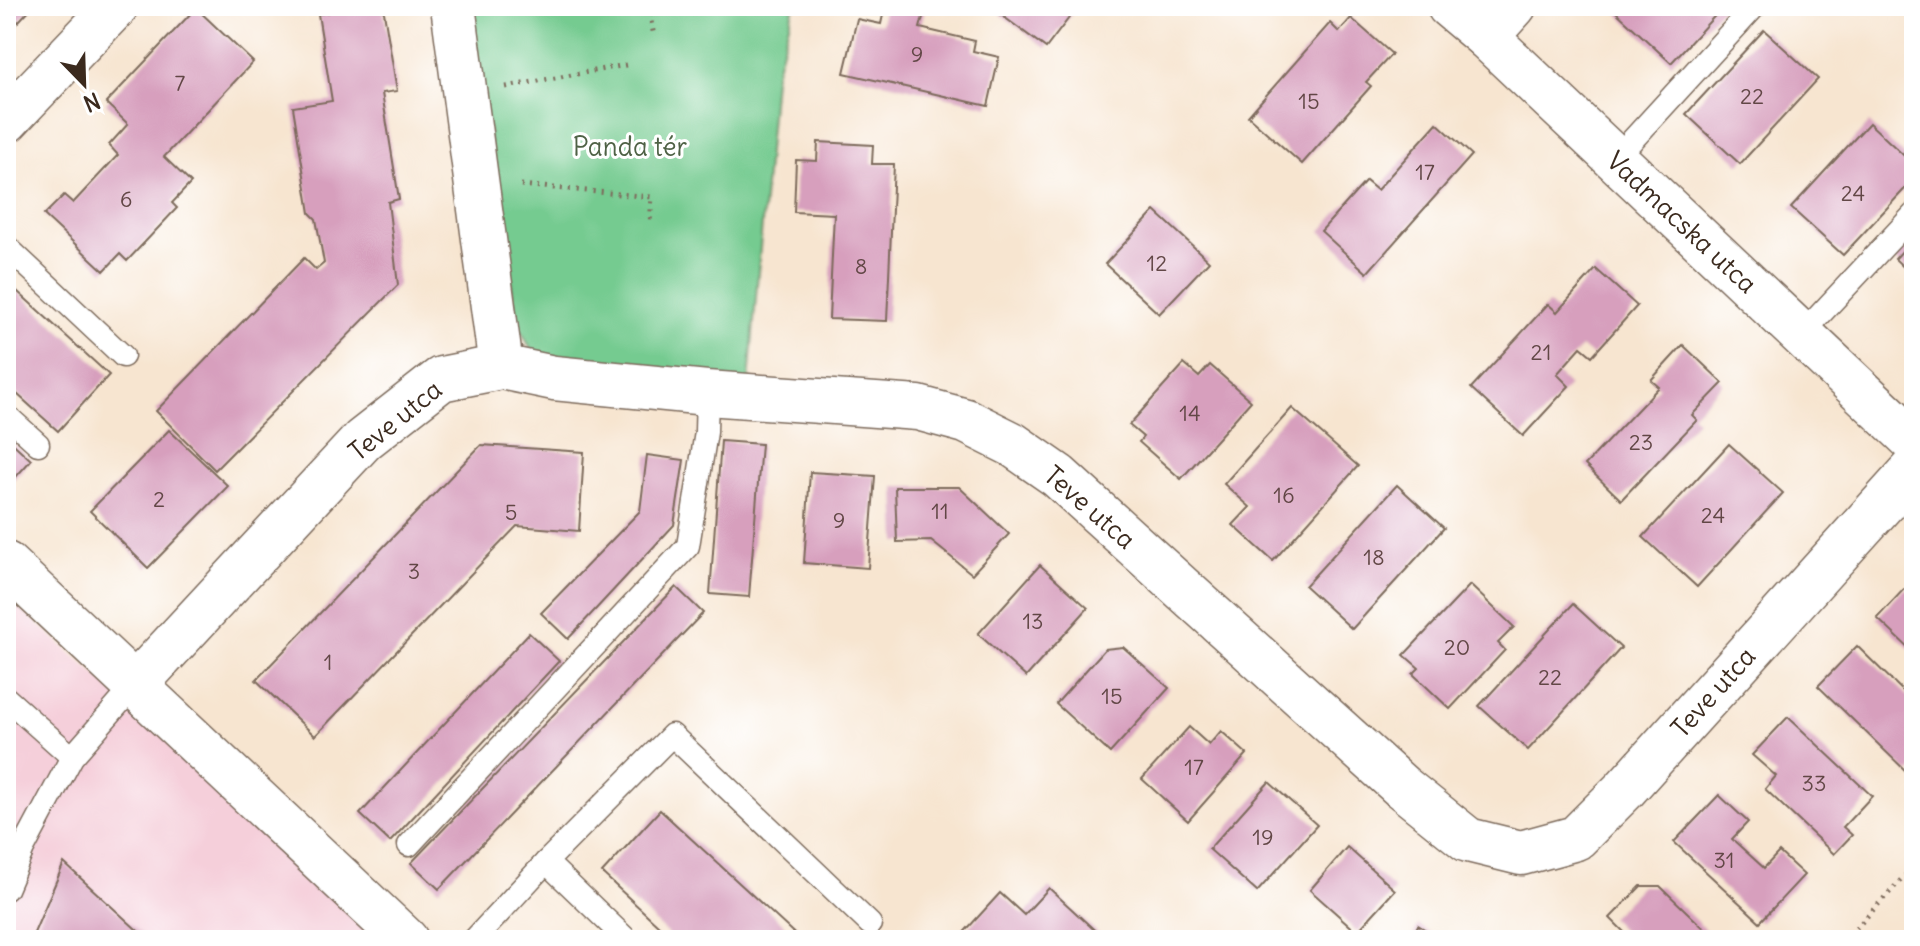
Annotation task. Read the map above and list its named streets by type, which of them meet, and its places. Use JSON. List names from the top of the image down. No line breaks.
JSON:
{"streets":{"street":["Vadmacska utca","Teve utca"]},"parks":["Panda tér"],"house_numbers":["9","7","22","15","17","24","6","12","8","21","14","23","16","2","11","5","24","9","18","3","13","20","1","22","15","17","33","19","31"],"north":"bottom right"}
